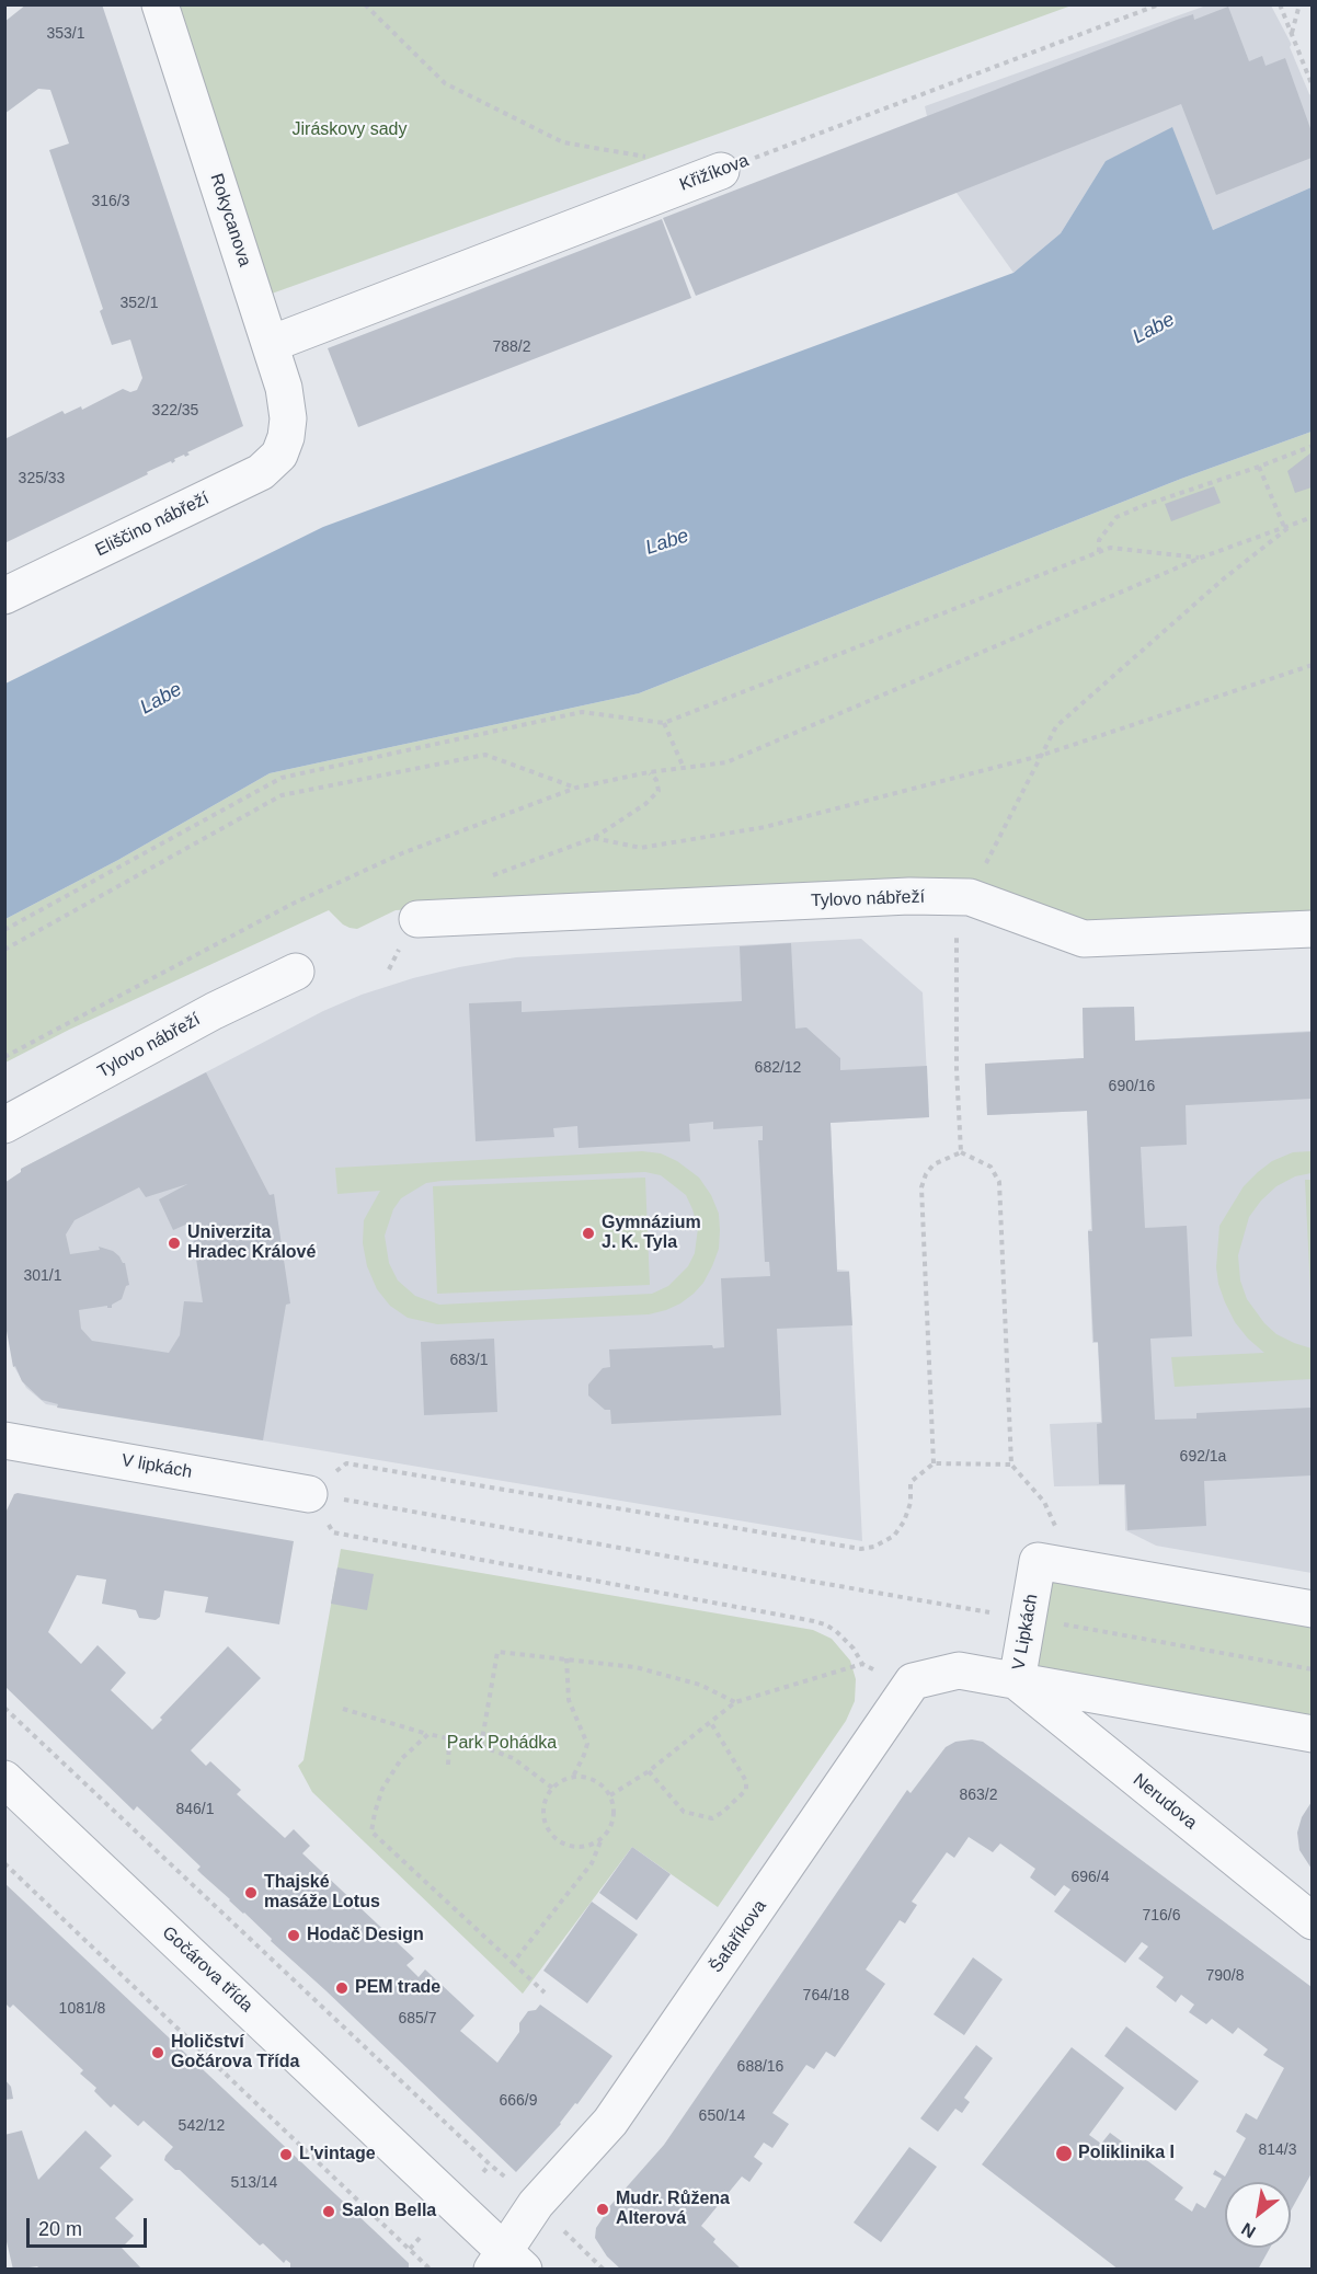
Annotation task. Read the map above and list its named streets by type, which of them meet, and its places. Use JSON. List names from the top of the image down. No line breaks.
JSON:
{"streets":{"street":["Křižíkova","Rokycanova","Eliščino nábřeží","Tylovo nábřeží","V lipkách","V Lipkách","Nerudova","Šafaříkova","Gočárova třída"]},"crossings":[["Křižíkova","Rokycanova"],["Rokycanova","Eliščino nábřeží"],["V Lipkách","Nerudova"],["V Lipkách","Šafaříkova"],["Nerudova","Šafaříkova"],["Šafaříkova","Gočárova třída"]],"water":["Labe"],"parks":["Jiráskovy sady","Park Pohádka"],"places":["Gymnázium J. K. Tyla","Univerzita Hradec Králové","Thajské masáže Lotus","Hodač Design","PEM trade","Holičství Gočárova Třída","Poliklinika I","L'vintage","Mudr. Růžena Alterová","Salon Bella"],"house_numbers":["353/1","316/3","352/1","788/2","322/35","325/33","682/12","690/16","301/1","683/1","692/1a","863/2","846/1","696/4","716/6","790/8","764/18","1081/8","685/7","688/16","666/9","650/14","542/12","814/3","513/14"],"scale_bar":"20 m","north":"bottom left"}
